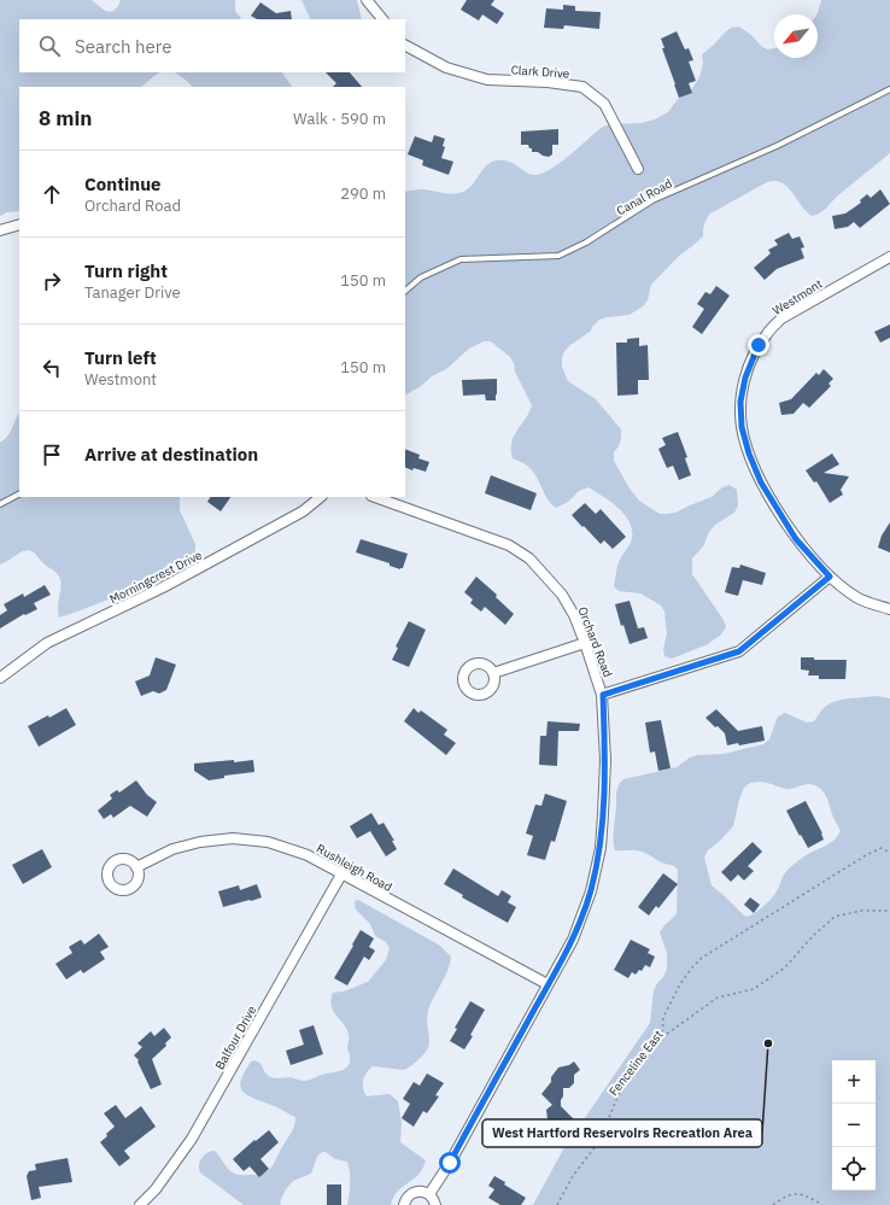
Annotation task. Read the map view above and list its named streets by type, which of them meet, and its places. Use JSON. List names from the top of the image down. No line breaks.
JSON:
{"streets":{"street":["Clark Drive","Westmont","Morningcrest Drive","Orchard Road","Rushleigh Road","Balfour Drive"],"lane":["Canal Road"],"path":["Fenceline East"]},"crossings":[["Orchard Road","Rushleigh Road"],["Rushleigh Road","Balfour Drive"]],"places":["West Hartford Reservoirs Recreation Area"],"north":"bottom left","page":{"search":"Search here","heading":["8 min","Walk · 590 m"],"list":[["Continue","Orchard Road","290 m"],["Turn right","Tanager Drive","150 m"],["Turn left","Westmont","150 m"],"Arrive at destination"],"map_buttons":["+","−"]}}
